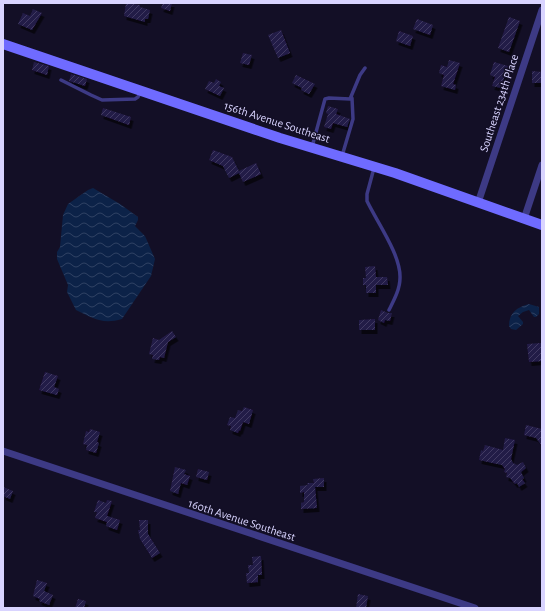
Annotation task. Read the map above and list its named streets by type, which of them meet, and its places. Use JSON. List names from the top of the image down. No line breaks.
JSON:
{"streets":{"street":["Southeast 234th Place","156th Avenue Southeast","160th Avenue Southeast"]},"crossings":[["Southeast 234th Place","156th Avenue Southeast"]]}
